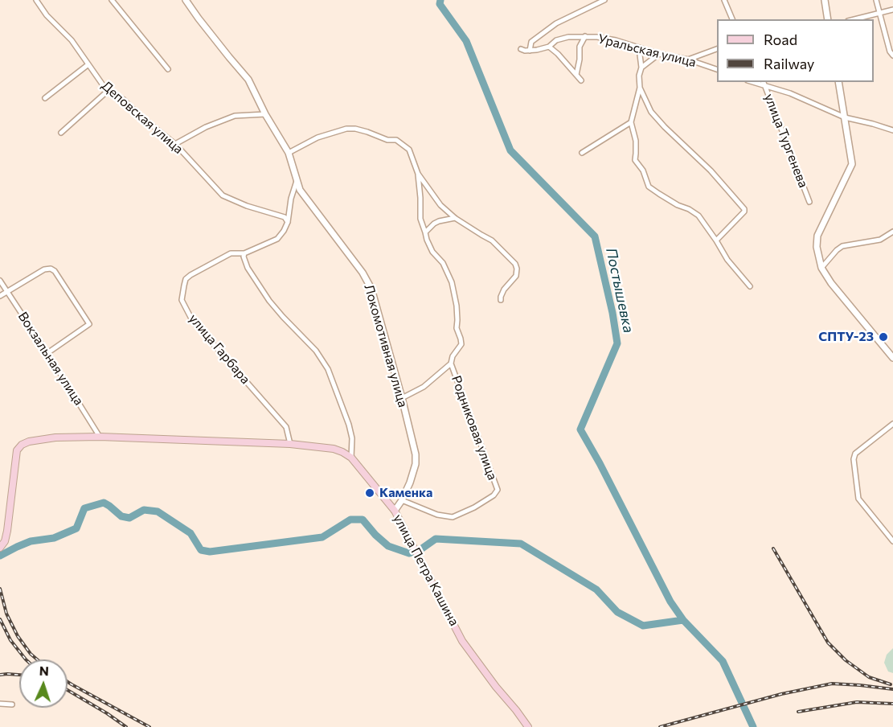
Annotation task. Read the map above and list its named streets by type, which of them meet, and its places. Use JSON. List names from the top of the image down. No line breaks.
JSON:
{"streets":{"main road":["улица Петра Кашина"],"street":["Уральская улица","Деповская улица","улица Тургенева","Локомотивная улица","улица Гарбара","Вокзальная улица","Родниковая улица"]},"crossings":[["Локомотивная улица","Родниковая улица"],["Локомотивная улица","улица Петра Кашина"],["улица Гарбара","улица Петра Кашина"],["Вокзальная улица","улица Петра Кашина"]],"water":["Постышевка"],"places":["СПТУ-23","Каменка"],"legend":["Road","Railway"],"north":"top"}
